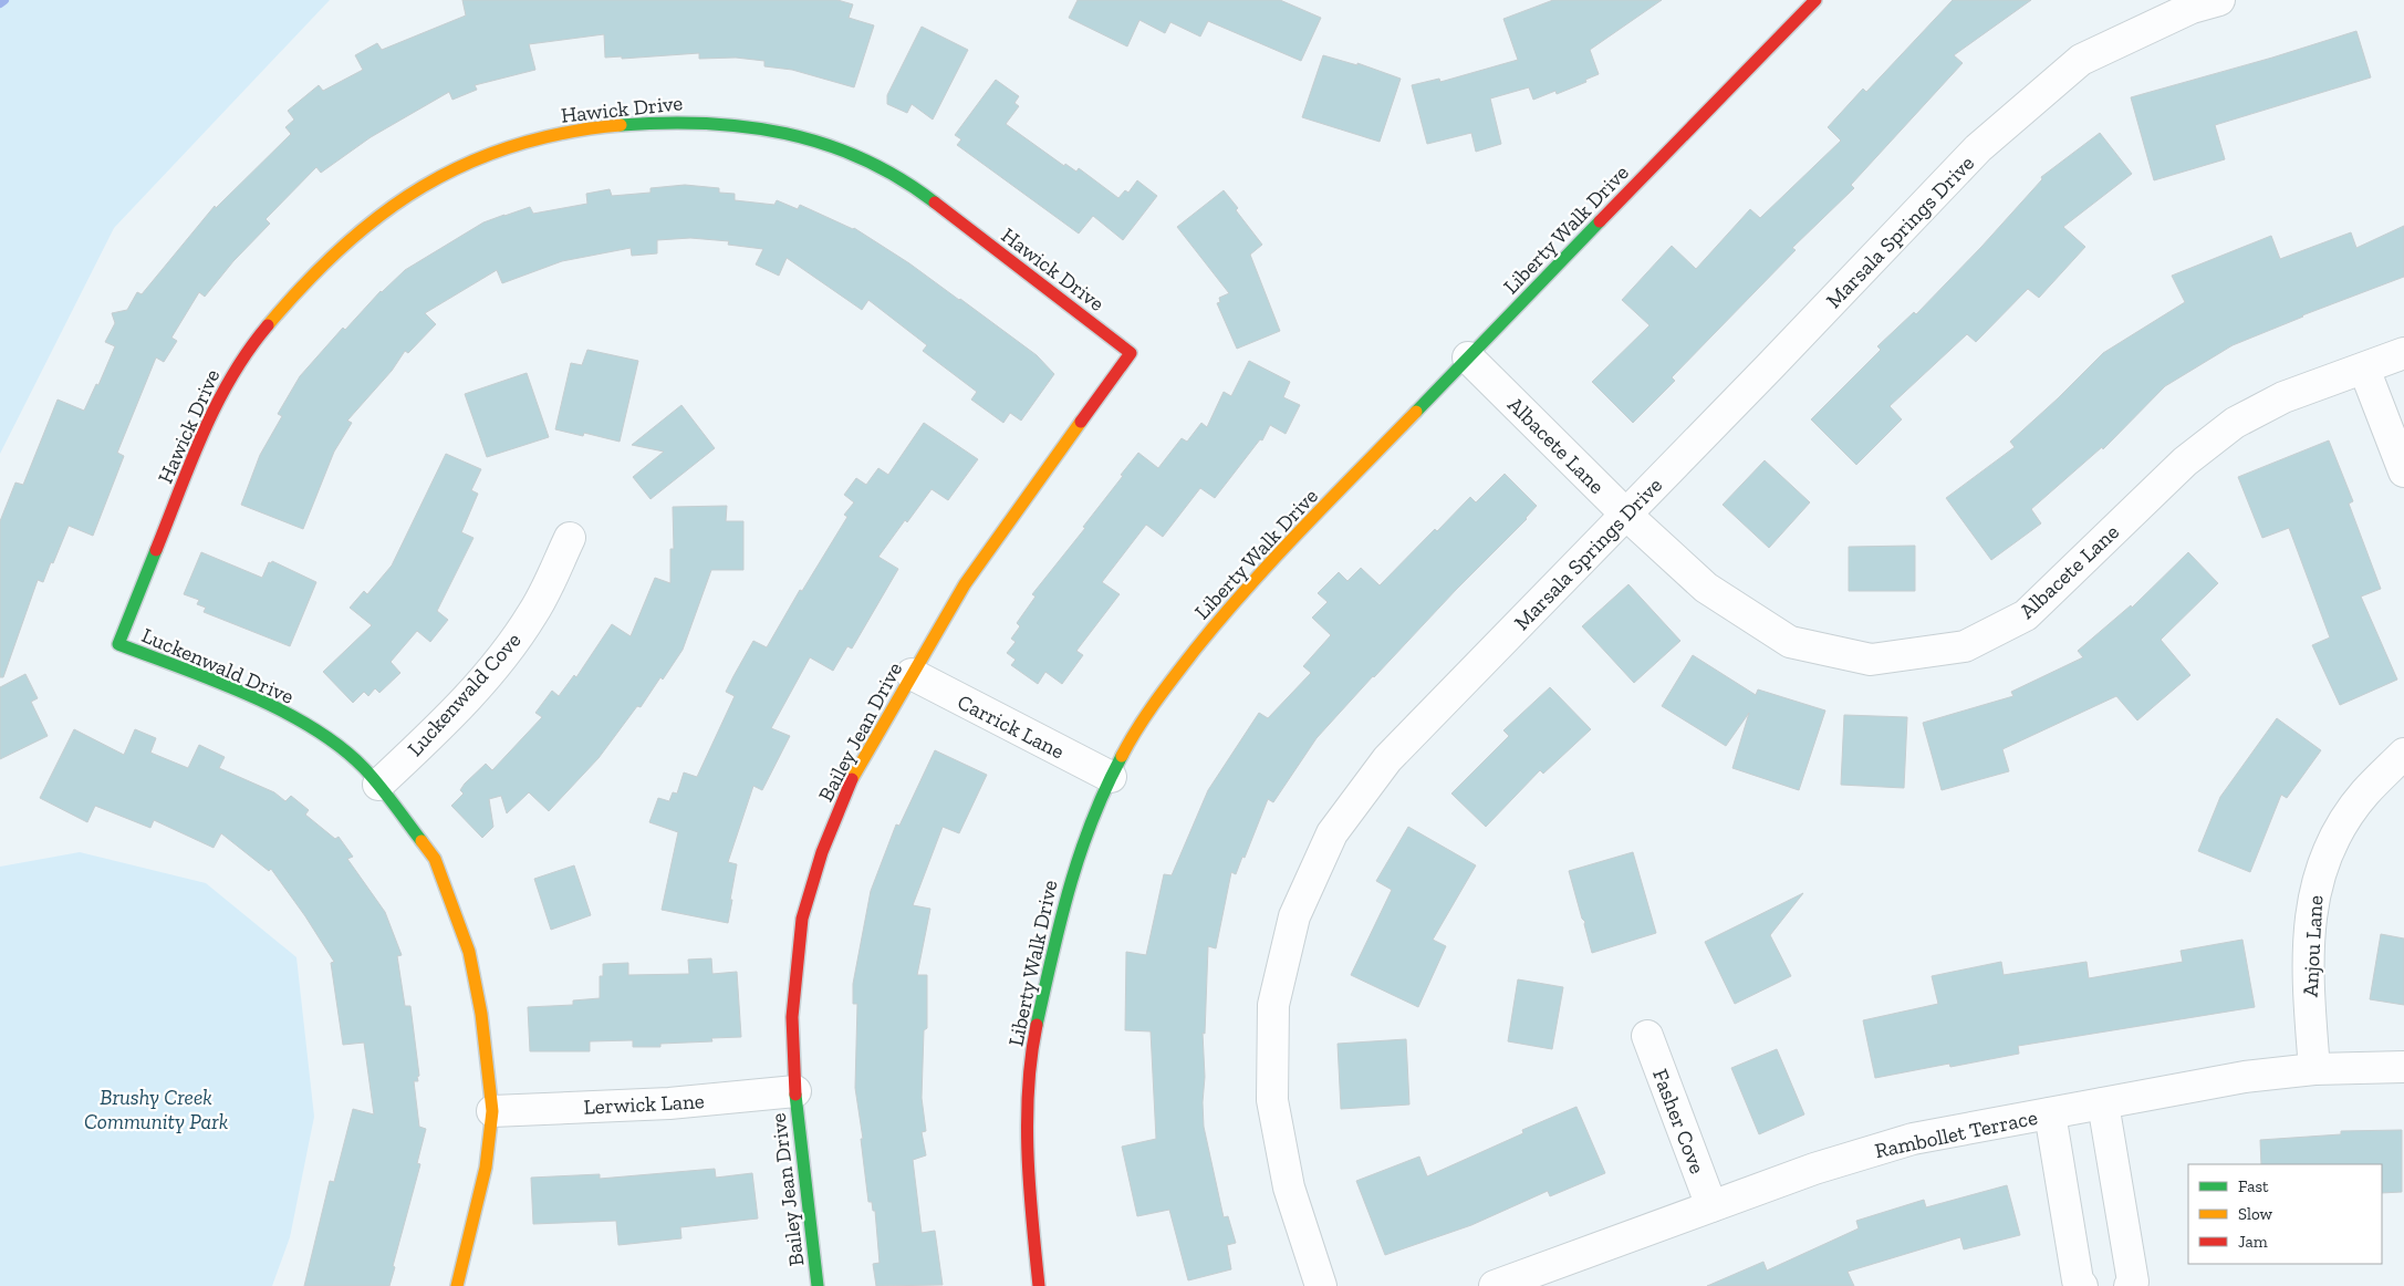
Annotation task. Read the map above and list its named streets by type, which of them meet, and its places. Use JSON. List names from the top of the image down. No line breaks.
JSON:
{"streets":{"street":["Hawick Drive","Liberty Walk Drive","Marsala Springs Drive","Albacete Lane","Luckenwald Drive","Luckenwald Cove","Carrick Lane","Bailey Jean Drive","Anjou Lane","Lerwick Lane","Fasher Cove","Rambollet Terrace"]},"crossings":[["Hawick Drive","Luckenwald Drive"],["Hawick Drive","Bailey Jean Drive"],["Liberty Walk Drive","Albacete Lane"],["Liberty Walk Drive","Carrick Lane"],["Marsala Springs Drive","Albacete Lane"],["Luckenwald Drive","Luckenwald Cove"],["Luckenwald Drive","Lerwick Lane"],["Carrick Lane","Bailey Jean Drive"],["Bailey Jean Drive","Lerwick Lane"],["Anjou Lane","Rambollet Terrace"],["Fasher Cove","Rambollet Terrace"]],"parks":["Brushy Creek Community Park"],"legend":["Fast","Slow","Jam"]}
